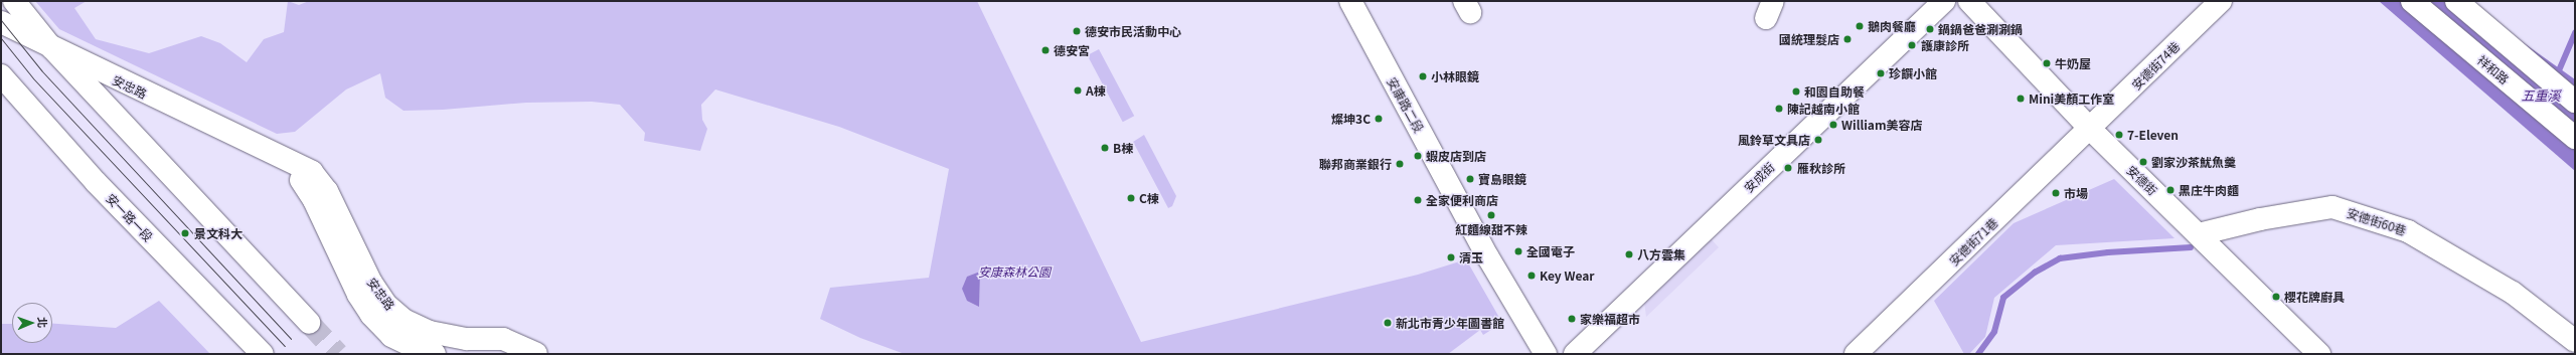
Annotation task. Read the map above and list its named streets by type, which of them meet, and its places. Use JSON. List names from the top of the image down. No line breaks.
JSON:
{"streets":{"street":["安德街74巷","祥和路","安忠路","安康路二段","安成街","安德街","安一路一段","安德街60巷","安德街71巷"]},"crossings":[["安德街74巷","安德街"],["安德街74巷","安德街71巷"],["安德街","安德街60巷"],["安德街","安德街71巷"]],"water":["五重溪"],"parks":["安康森林公園"],"places":["鵝肉餐廳","鍋鍋爸爸涮涮鍋","德安市民活動中心","國統理髮店","護康診所","德安宮","牛奶屋","珍饌小館","小林眼鏡","A棟","和園自助餐","Mini美顏工作室","陳記越南小館","燦坤3C","William美容店","7-Eleven","風鈴草文具店","B棟","蝦皮店到店","劉家沙茶魷魚羹","聯邦商業銀行","雁秋診所","寶島眼鏡","黑庄牛肉麵","市場","C棟","全家便利商店","紅麵線甜不辣","景文科大","全國電子","八方雲集","清玉","Key Wear","櫻花牌廚具","家樂福超市","新北市青少年圖書館"],"north":"right"}
